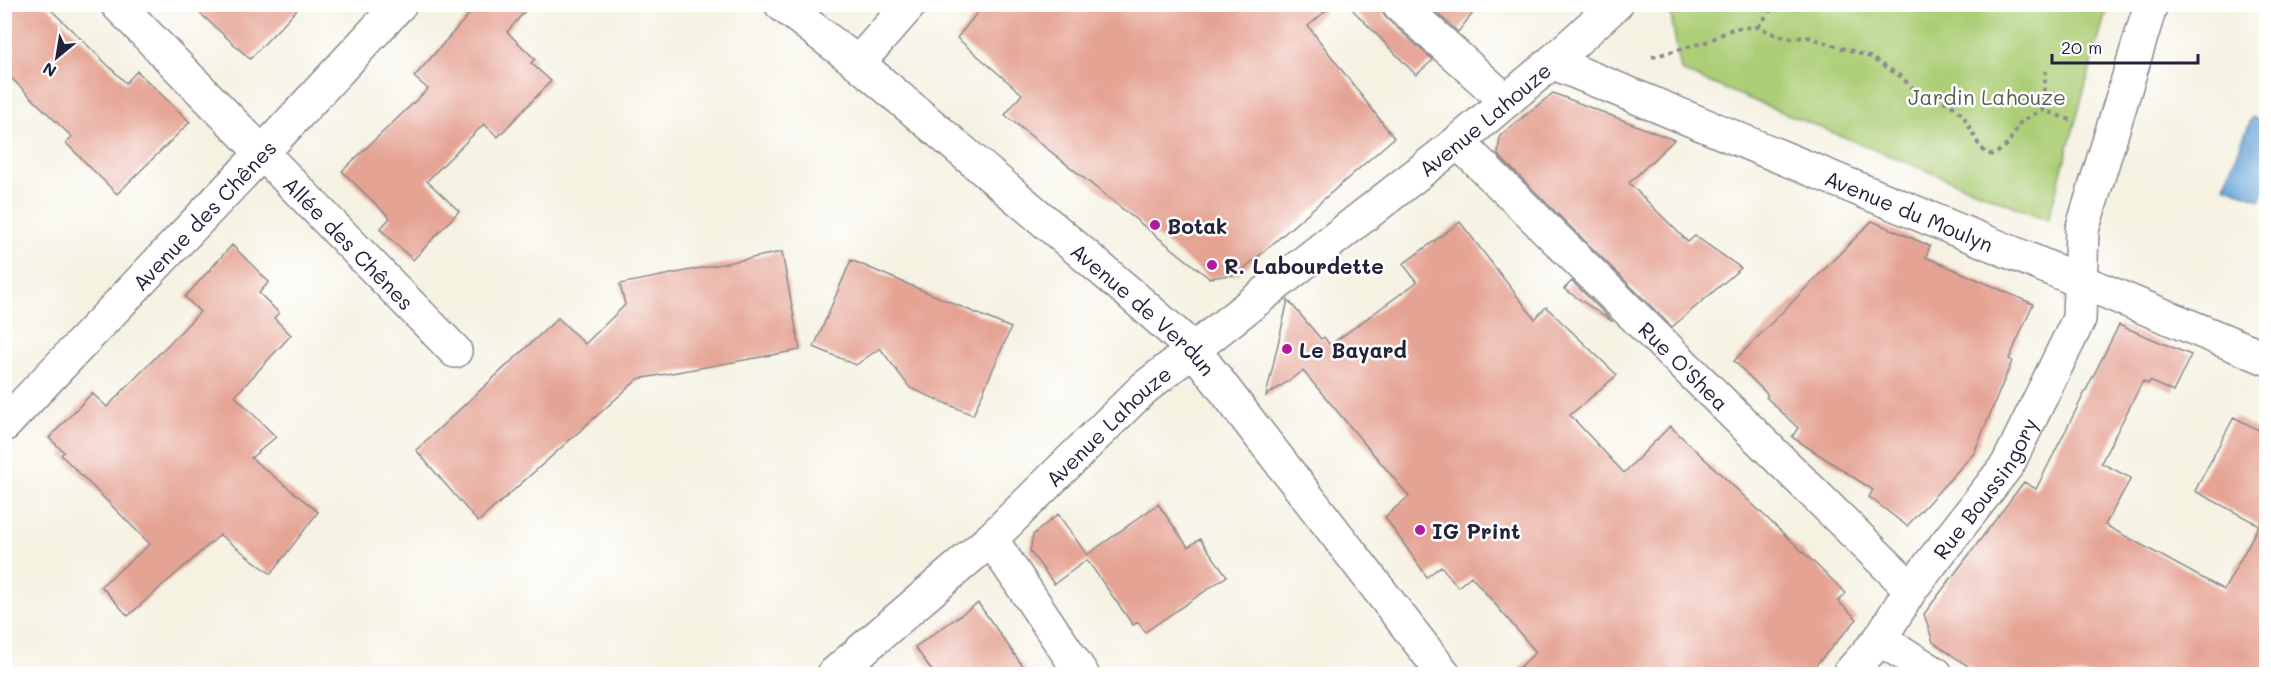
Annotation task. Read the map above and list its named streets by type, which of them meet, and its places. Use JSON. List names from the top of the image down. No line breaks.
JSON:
{"streets":{"street":["Avenue Lahouze","Avenue du Moulyn","Avenue des Chênes","Allée des Chênes","Avenue de Verdun","Rue O'Shea","Rue Boussingory"]},"crossings":[["Avenue Lahouze","Avenue du Moulyn"],["Avenue Lahouze","Avenue de Verdun"],["Avenue Lahouze","Rue O'Shea"],["Avenue du Moulyn","Rue Boussingory"],["Avenue des Chênes","Allée des Chênes"],["Rue O'Shea","Rue Boussingory"]],"parks":["Jardin Lahouze"],"places":["Botak","R. Labourdette","Le Bayard","IG Print"],"scale_bar":"20 m","north":"bottom left"}
